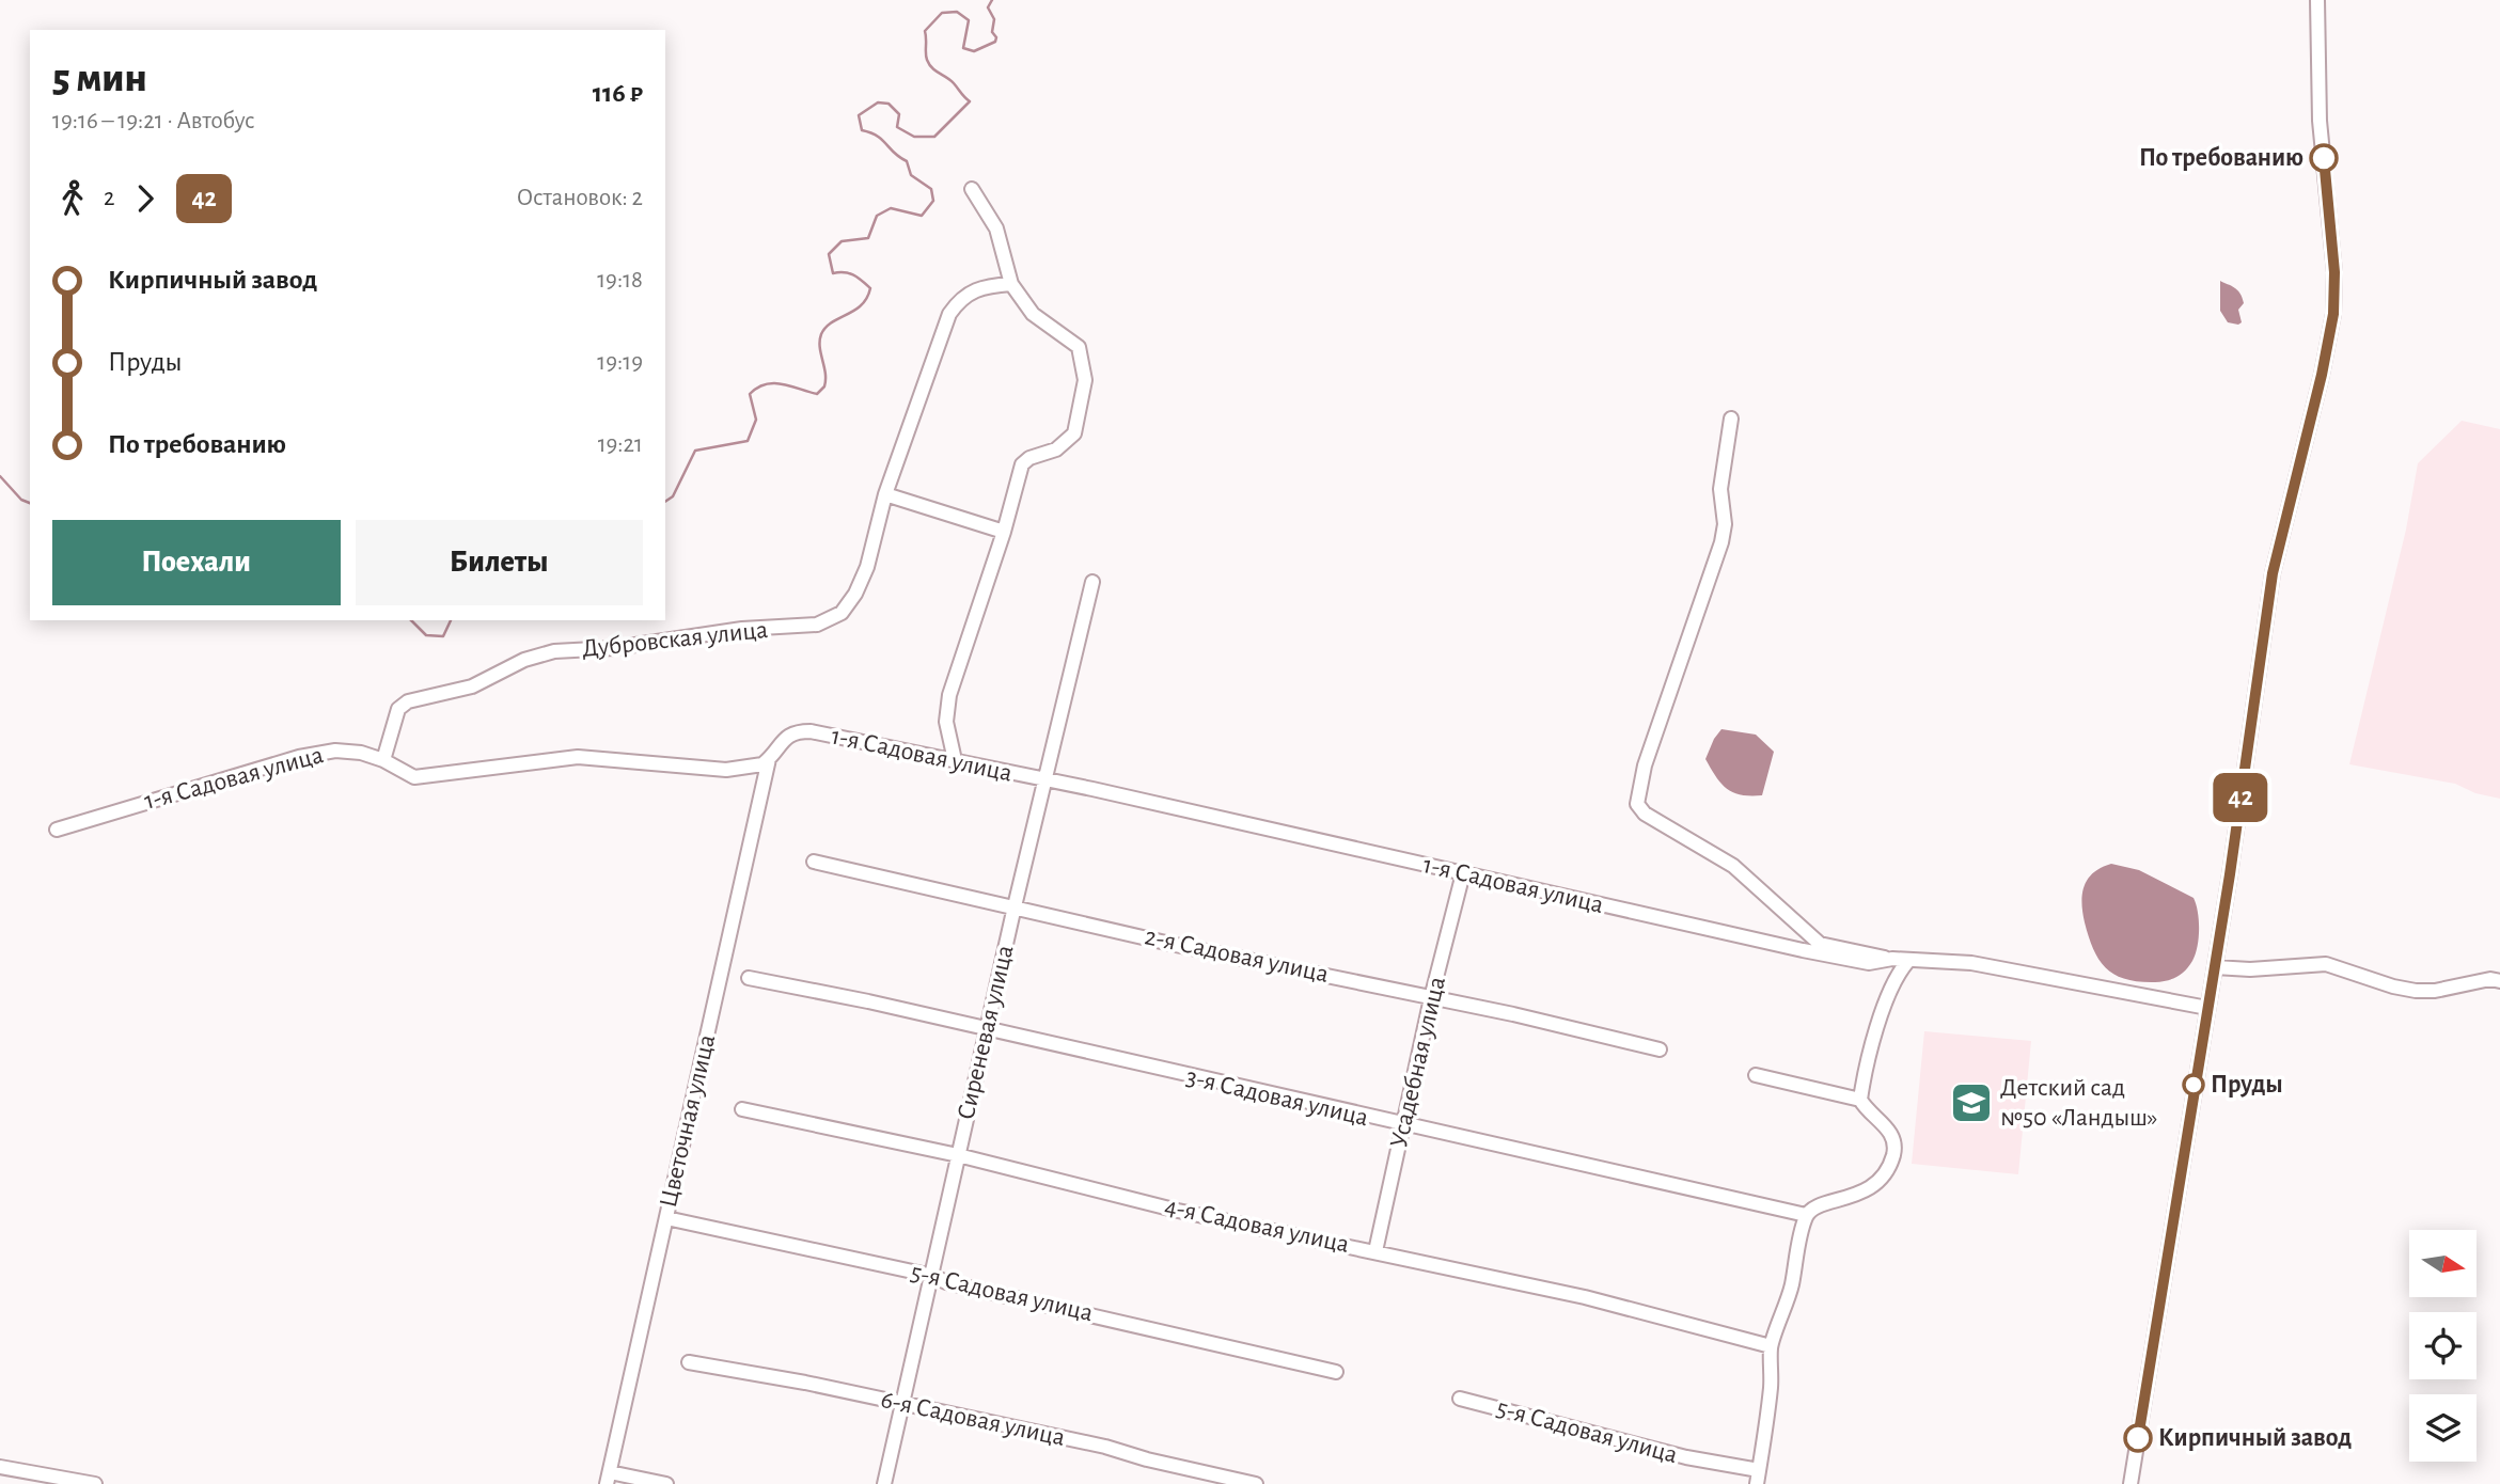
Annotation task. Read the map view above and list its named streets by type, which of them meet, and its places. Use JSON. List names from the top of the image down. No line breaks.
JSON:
{"streets":{"street":["Дубровская улица","1-я Садовая улица","2-я Садовая улица","Сиреневая улица","Усадебная улица","3-я Садовая улица","Цветочная улица","4-я Садовая улица","5-я Садовая улица","6-я Садовая улица"]},"crossings":[["Дубровская улица","1-я Садовая улица"],["1-я Садовая улица","Сиреневая улица"],["1-я Садовая улица","Усадебная улица"],["1-я Садовая улица","Цветочная улица"],["2-я Садовая улица","Сиреневая улица"],["2-я Садовая улица","Усадебная улица"],["Сиреневая улица","3-я Садовая улица"],["Сиреневая улица","4-я Садовая улица"],["Сиреневая улица","5-я Садовая улица"],["Сиреневая улица","6-я Садовая улица"],["Усадебная улица","3-я Садовая улица"],["Усадебная улица","4-я Садовая улица"],["Цветочная улица","5-я Садовая улица"]],"places":{"other":["По требованию","Пруды","Кирпичный завод"],"school or university":["Детский сад №50 «Ландыш»"]},"lines":["bus line 42"],"north":"right","page":{"on_map":"42","heading":["5 мин","19:16 – 19:21 · Автобус","116 ₽"],"legs":["2","42","Остановок: 2"],"list":[{"name":"Кирпичный завод","value":"19:18"},{"name":"Пруды","value":"19:19"},{"name":"По требованию","value":"19:21"}],"buttons":["Поехали","Билеты"]}}
